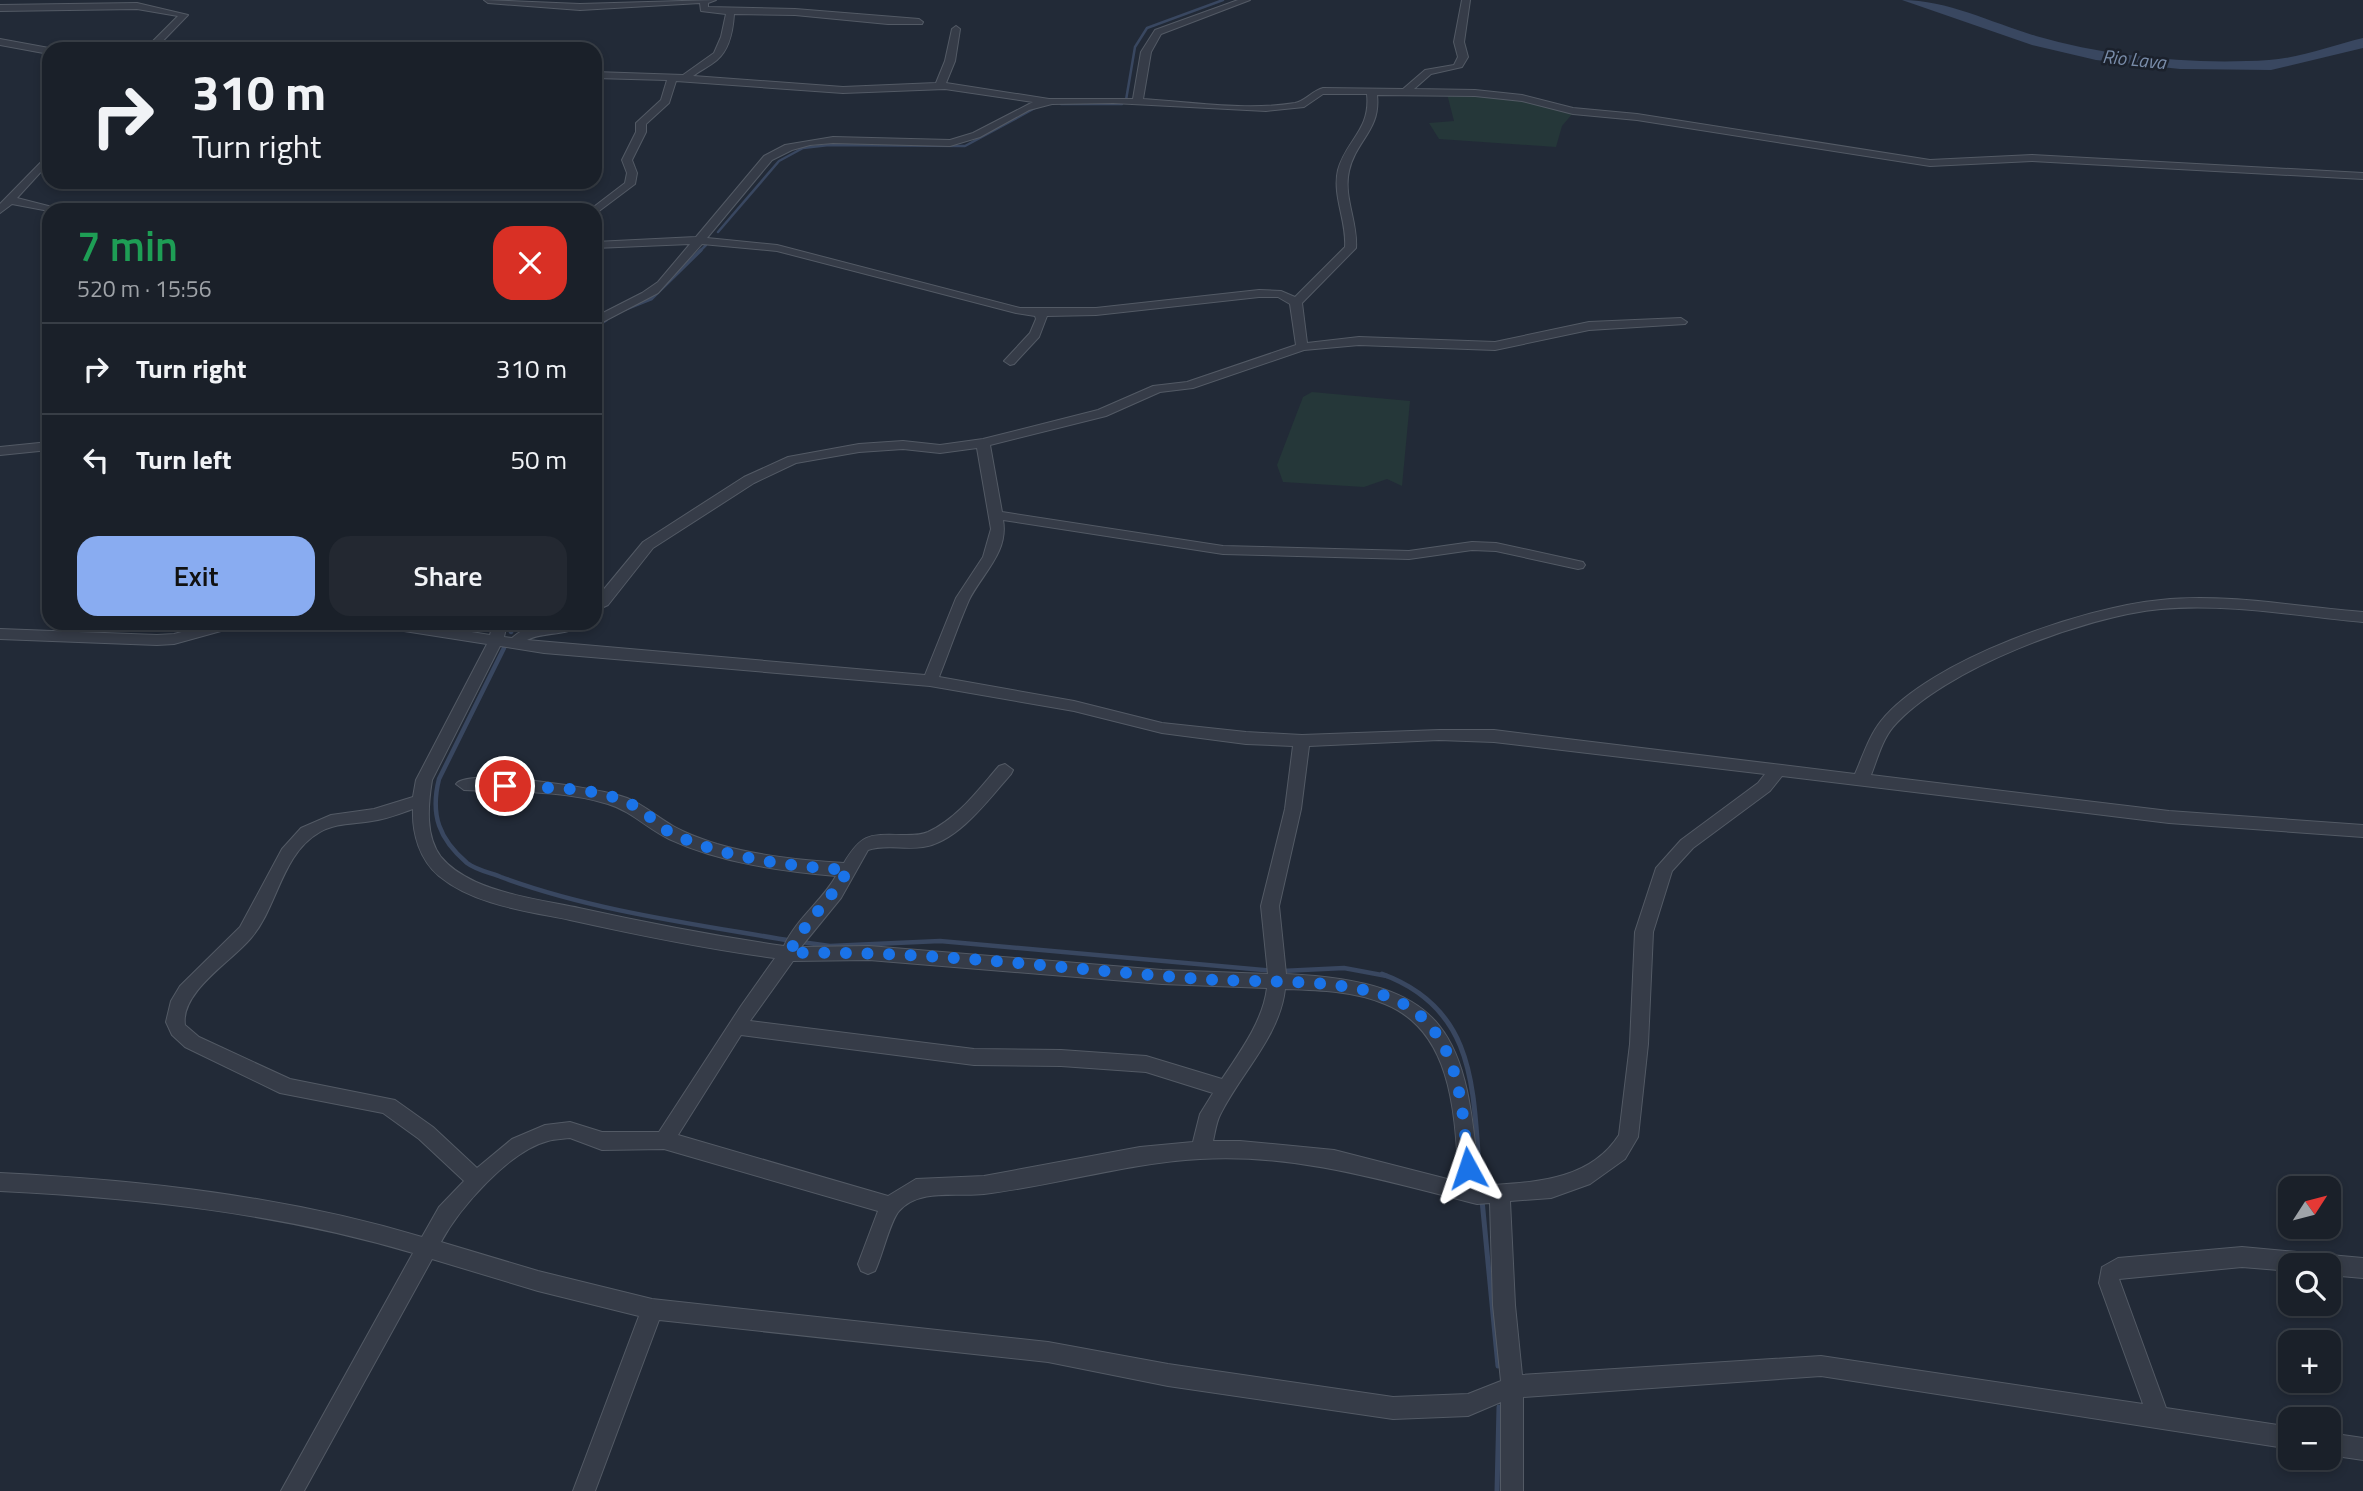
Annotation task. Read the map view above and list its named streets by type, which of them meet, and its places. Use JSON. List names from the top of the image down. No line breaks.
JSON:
{"water":["Rio Lava"],"north":"top right","page":{"turn":["310 m","Turn right"],"heading":["7 min","520 m · 15:56"],"list":[{"name":"Turn right","value":"310 m"},{"name":"Turn left","value":"50 m"}],"buttons":["Exit","Share"],"map_buttons":["+","−"]}}
